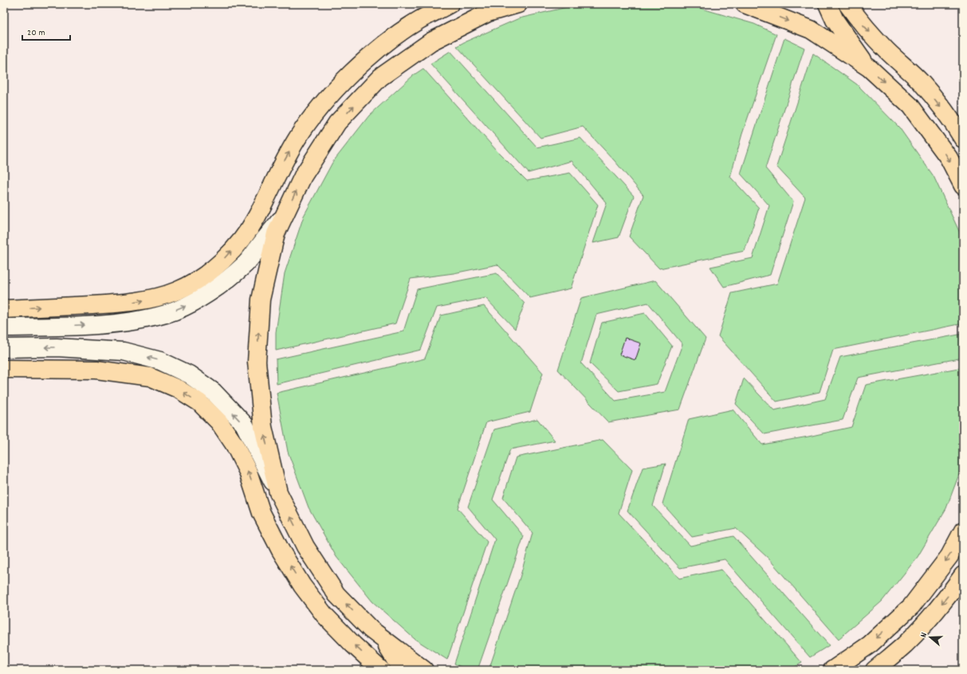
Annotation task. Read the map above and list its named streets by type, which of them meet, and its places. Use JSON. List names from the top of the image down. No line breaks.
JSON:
{"scale_bar":"20 m","north":"left"}
